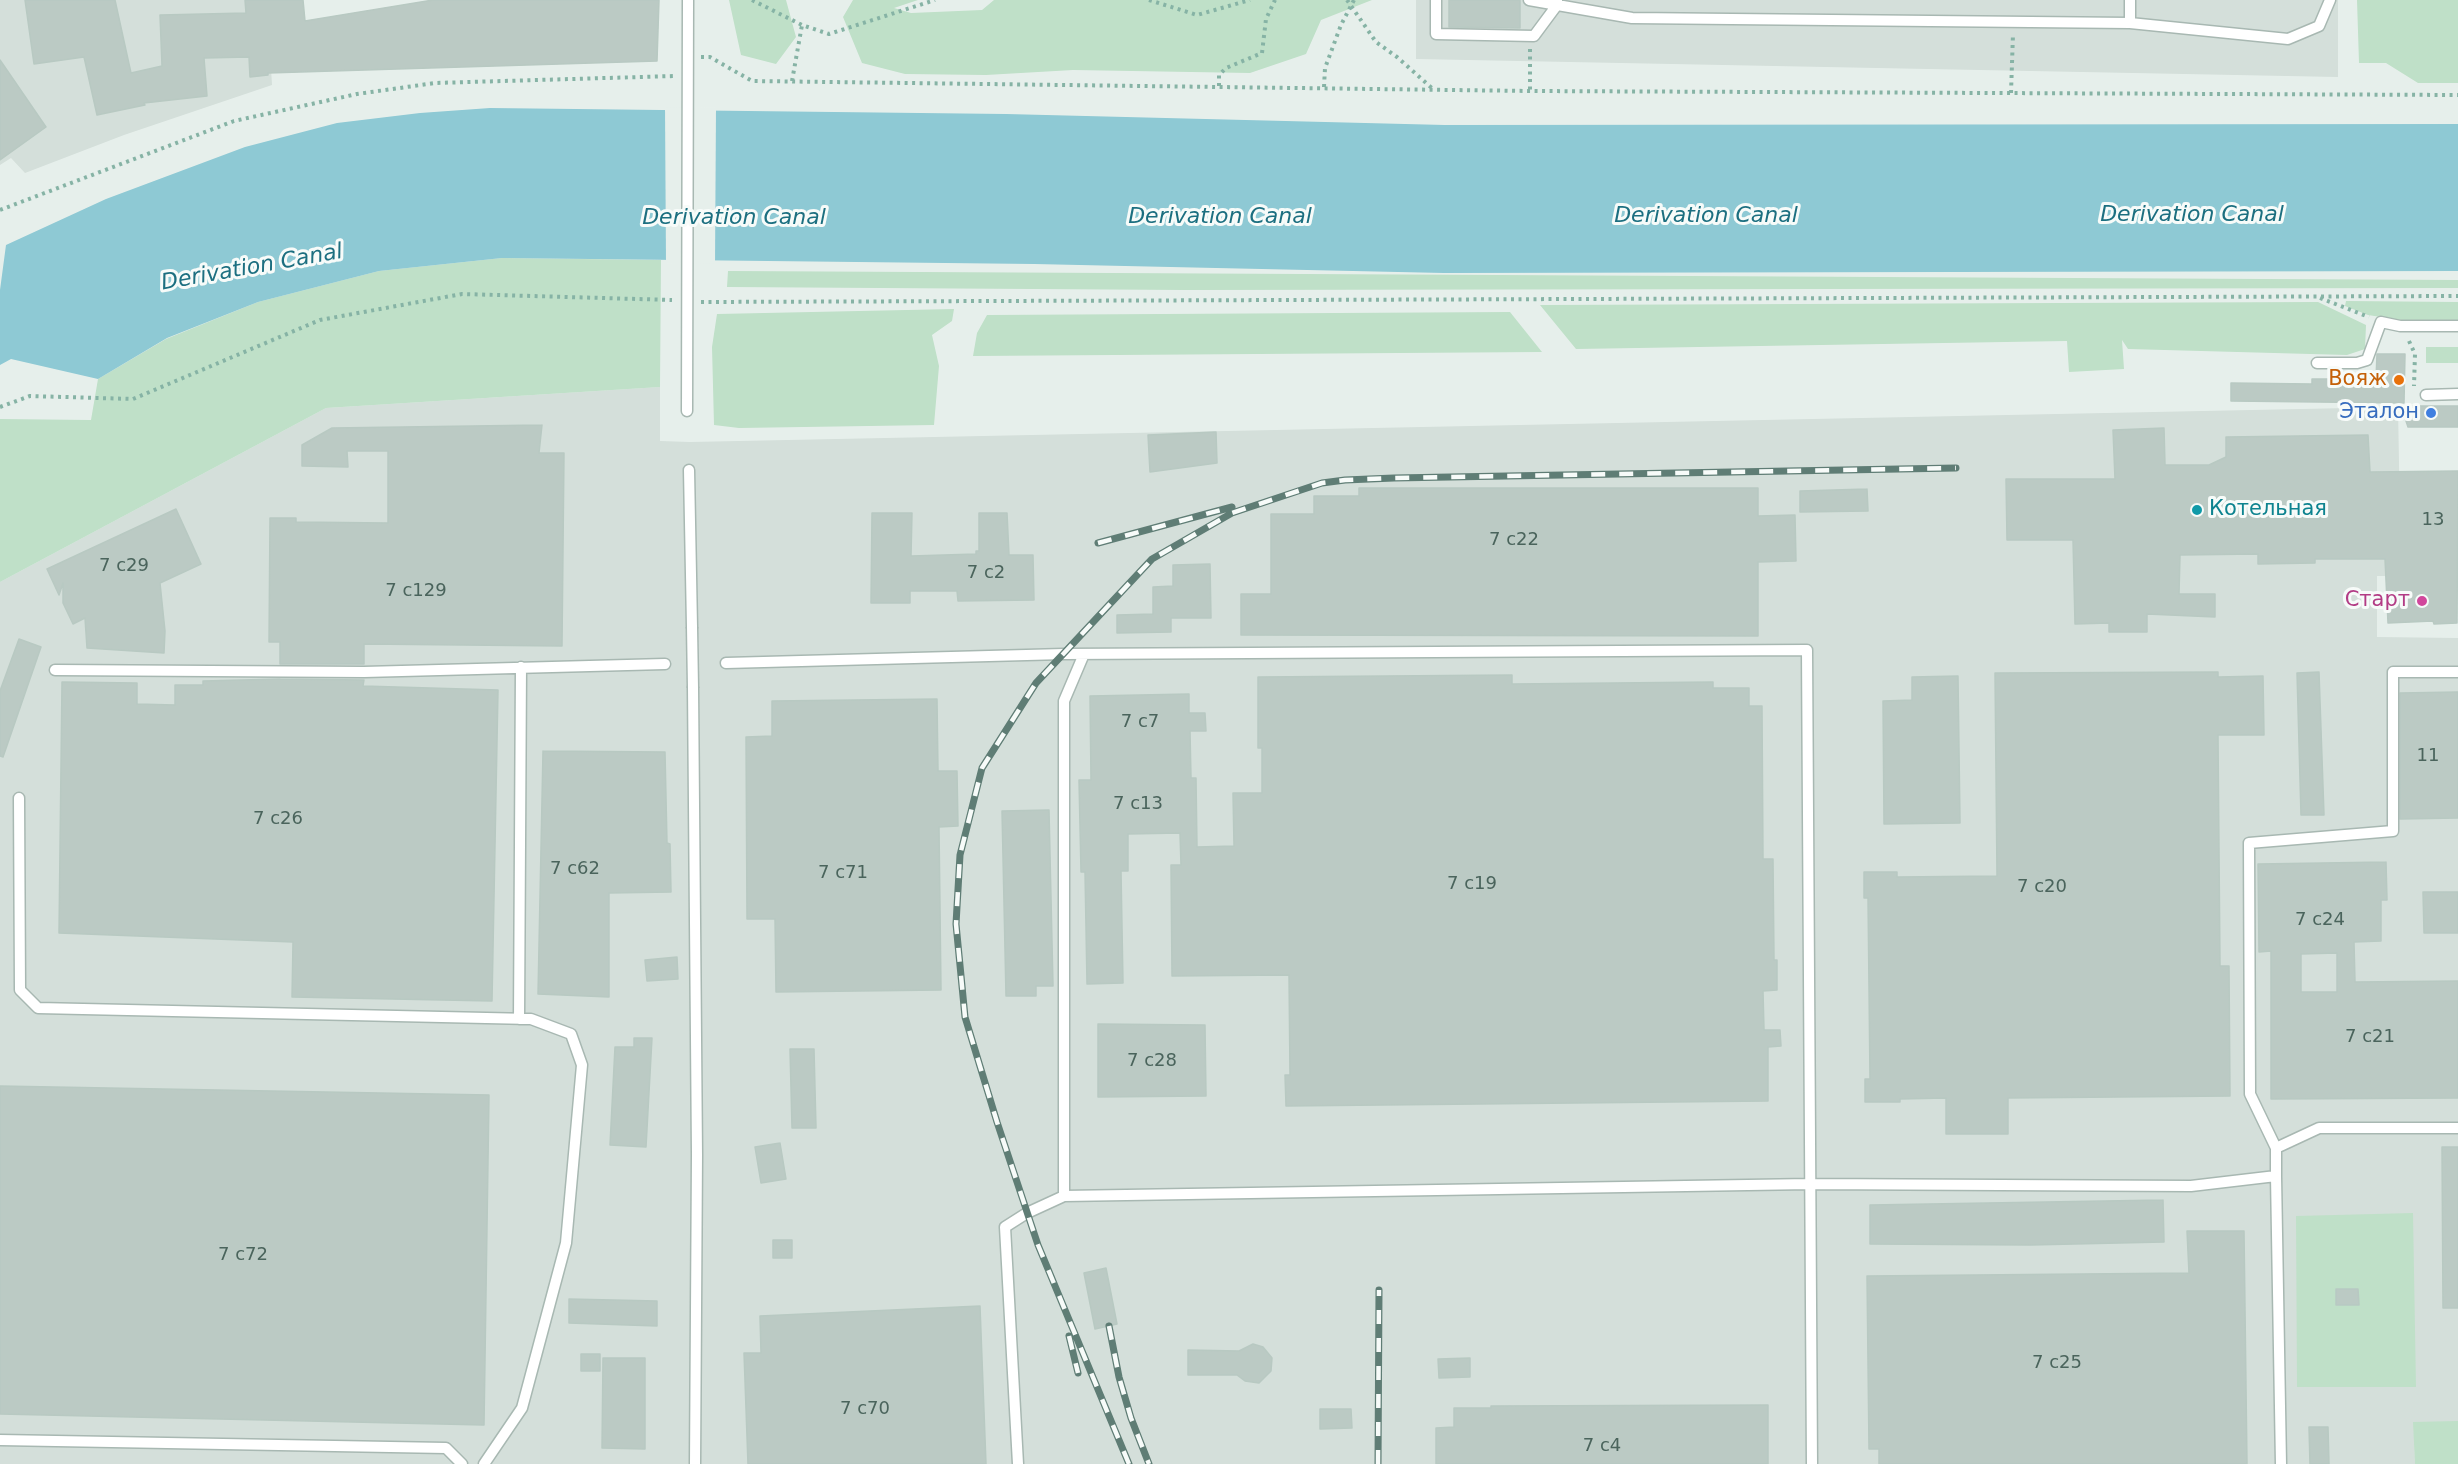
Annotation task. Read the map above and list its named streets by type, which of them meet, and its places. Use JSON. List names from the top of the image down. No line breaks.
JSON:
{"water":["Derivation Canal"],"places":["Вояж","Эталон","Котельная","Старт"],"house_numbers":["13","7 с22","7 с29","7 с2","7 с129","7 с7","11","7 с13","7 с26","7 с62","7 с71","7 с19","7 с20","7 с24","7 с21","7 с28","7 с72","7 с25","7 с70","7 с4"]}
